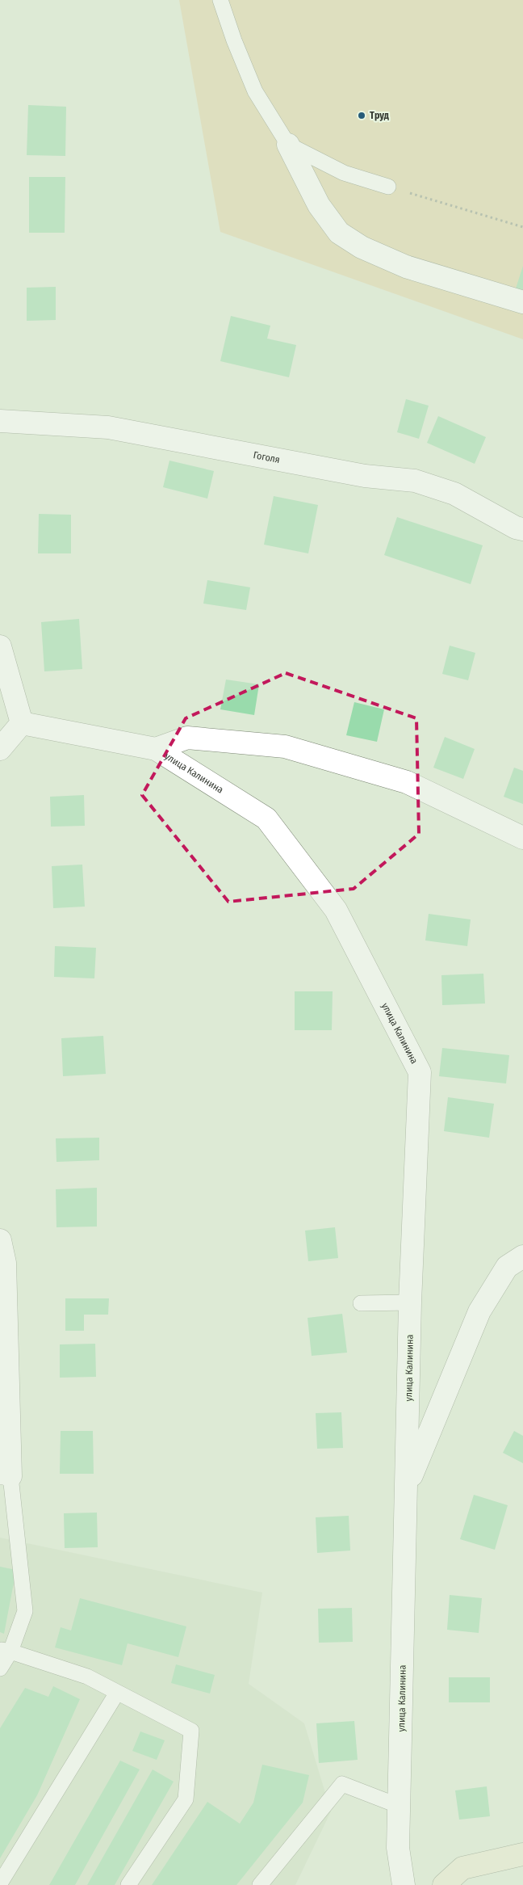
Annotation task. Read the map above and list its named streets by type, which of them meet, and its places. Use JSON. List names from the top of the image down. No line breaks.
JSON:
{"streets":{"street":["Гоголя","улица Калинина"]},"places":["Труд"]}
